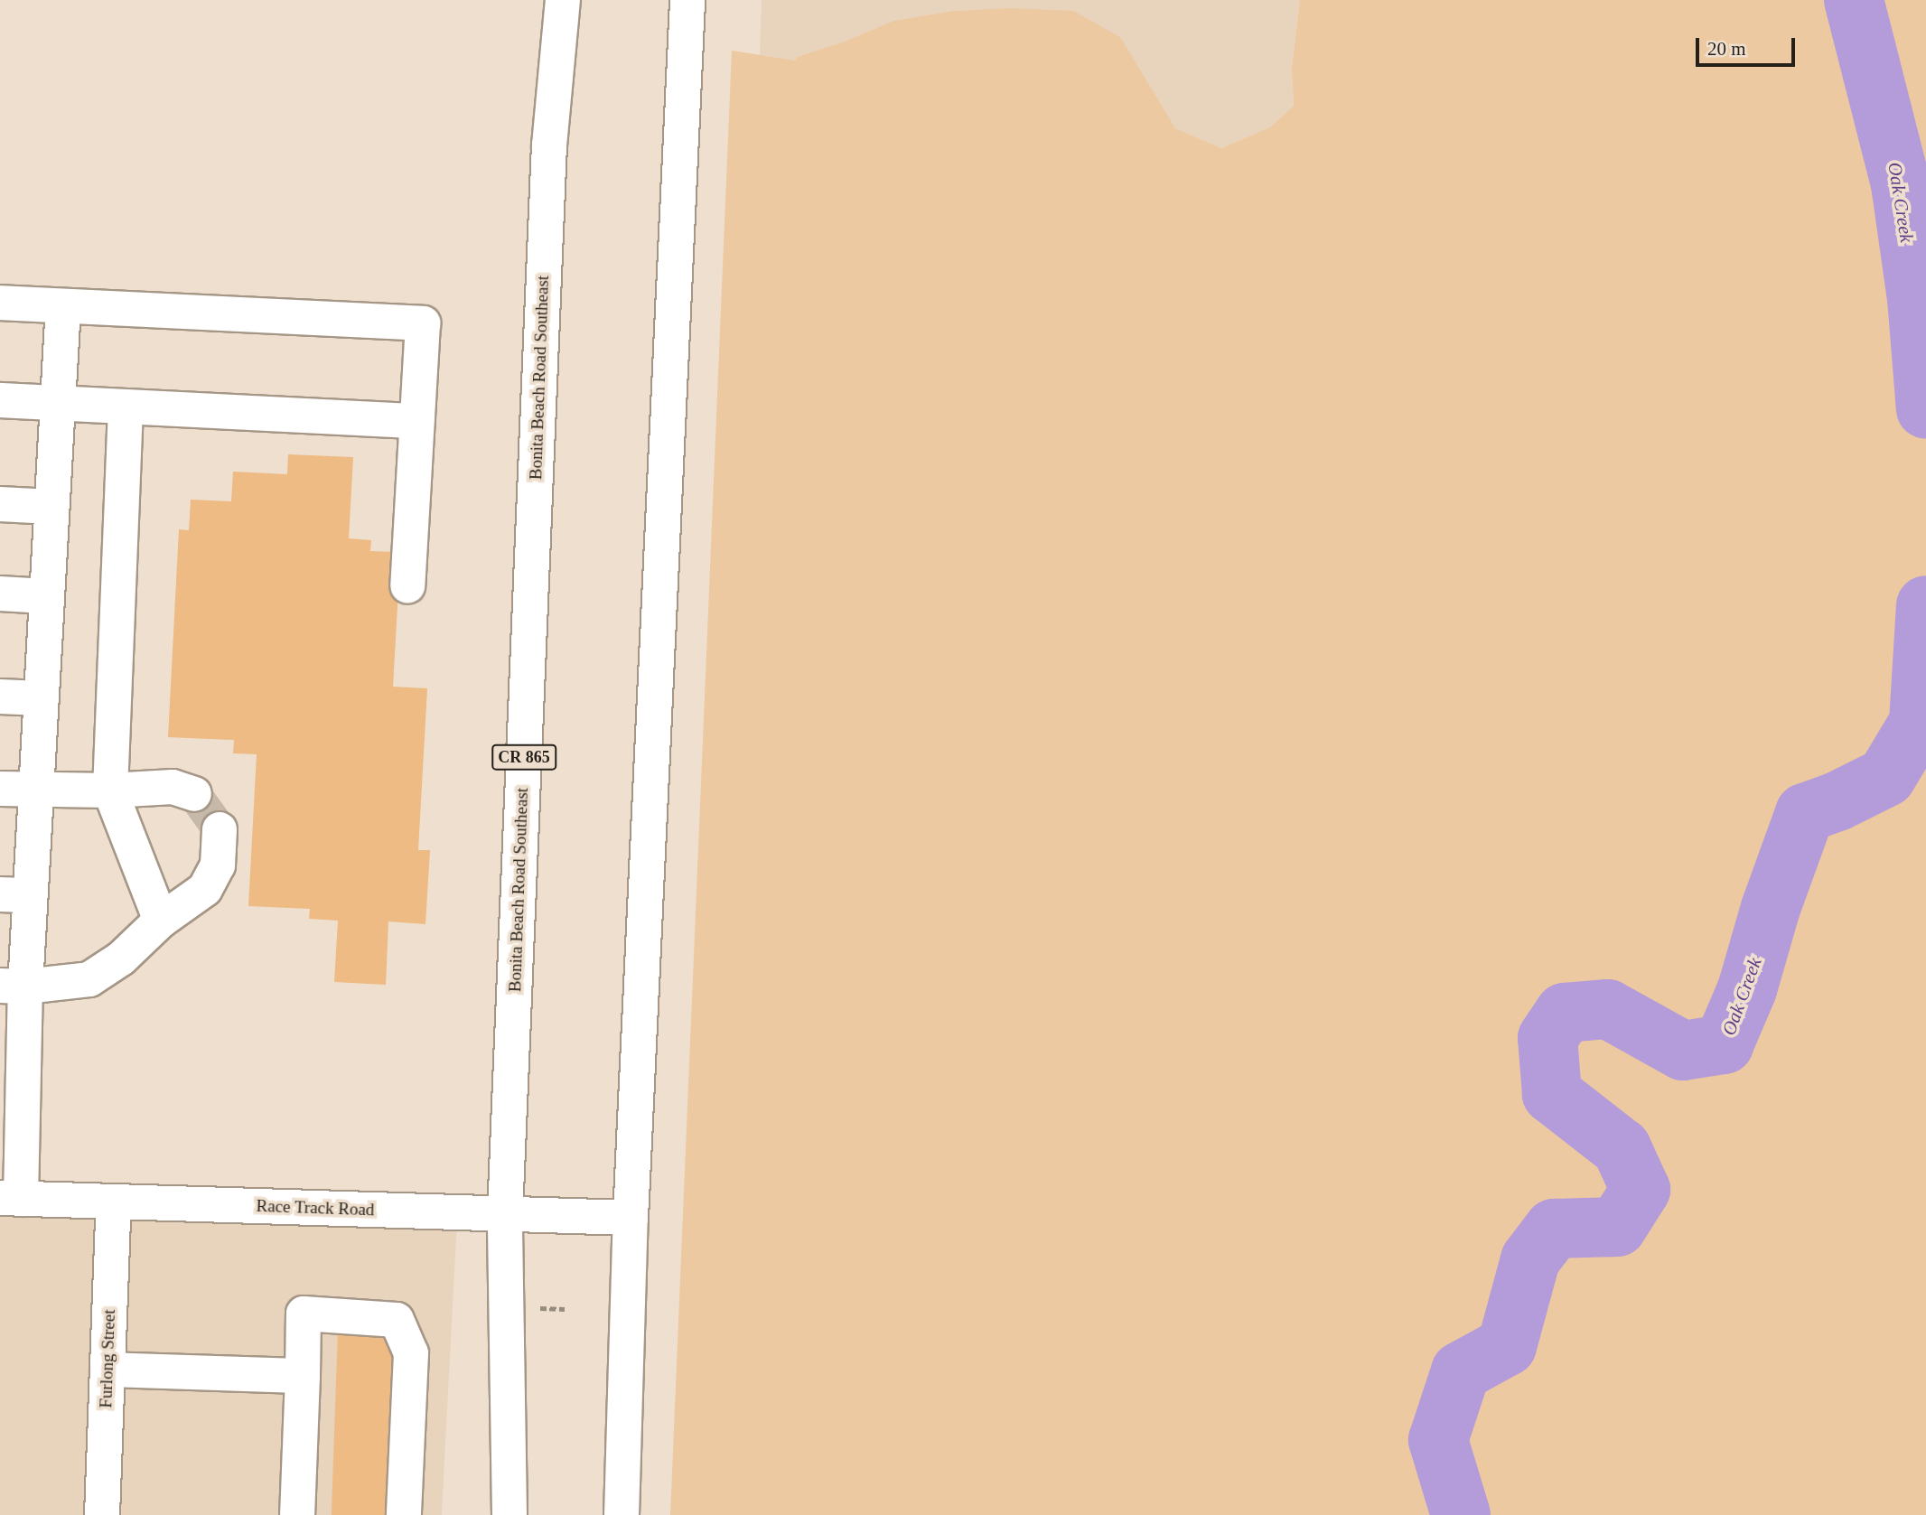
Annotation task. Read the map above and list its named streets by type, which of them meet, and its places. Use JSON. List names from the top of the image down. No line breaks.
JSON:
{"streets":{"main road":["Bonita Beach Road Southeast","CR 865","Race Track Road","Furlong Street"]},"crossings":[["Bonita Beach Road Southeast","Race Track Road"],["Race Track Road","Furlong Street"]],"water":["Oak Creek"],"scale_bar":"20 m"}
